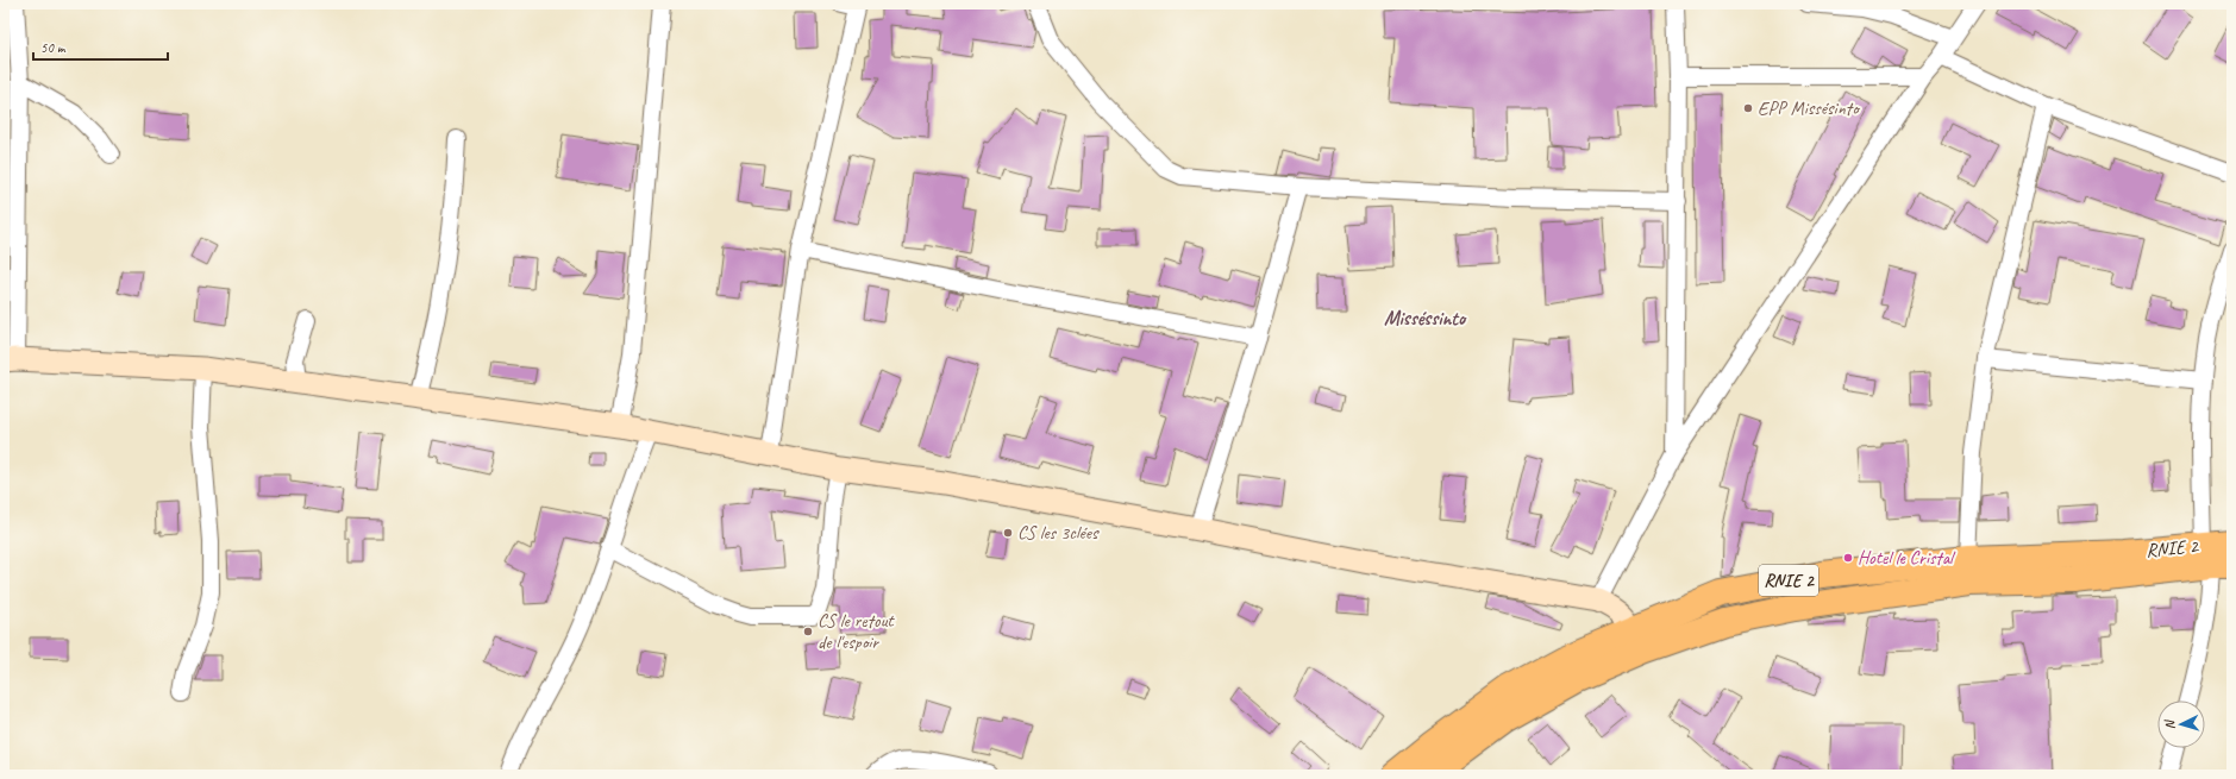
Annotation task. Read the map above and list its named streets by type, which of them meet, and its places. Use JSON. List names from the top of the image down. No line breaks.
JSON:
{"streets":{"highway":["RNIE 2"]},"districts":["Misséssinto"],"places":["EPP Missésinto","CS les 3clées","Hotel le Cristal","CS le retout de l'espoir"],"scale_bar":"50 m","north":"left"}
